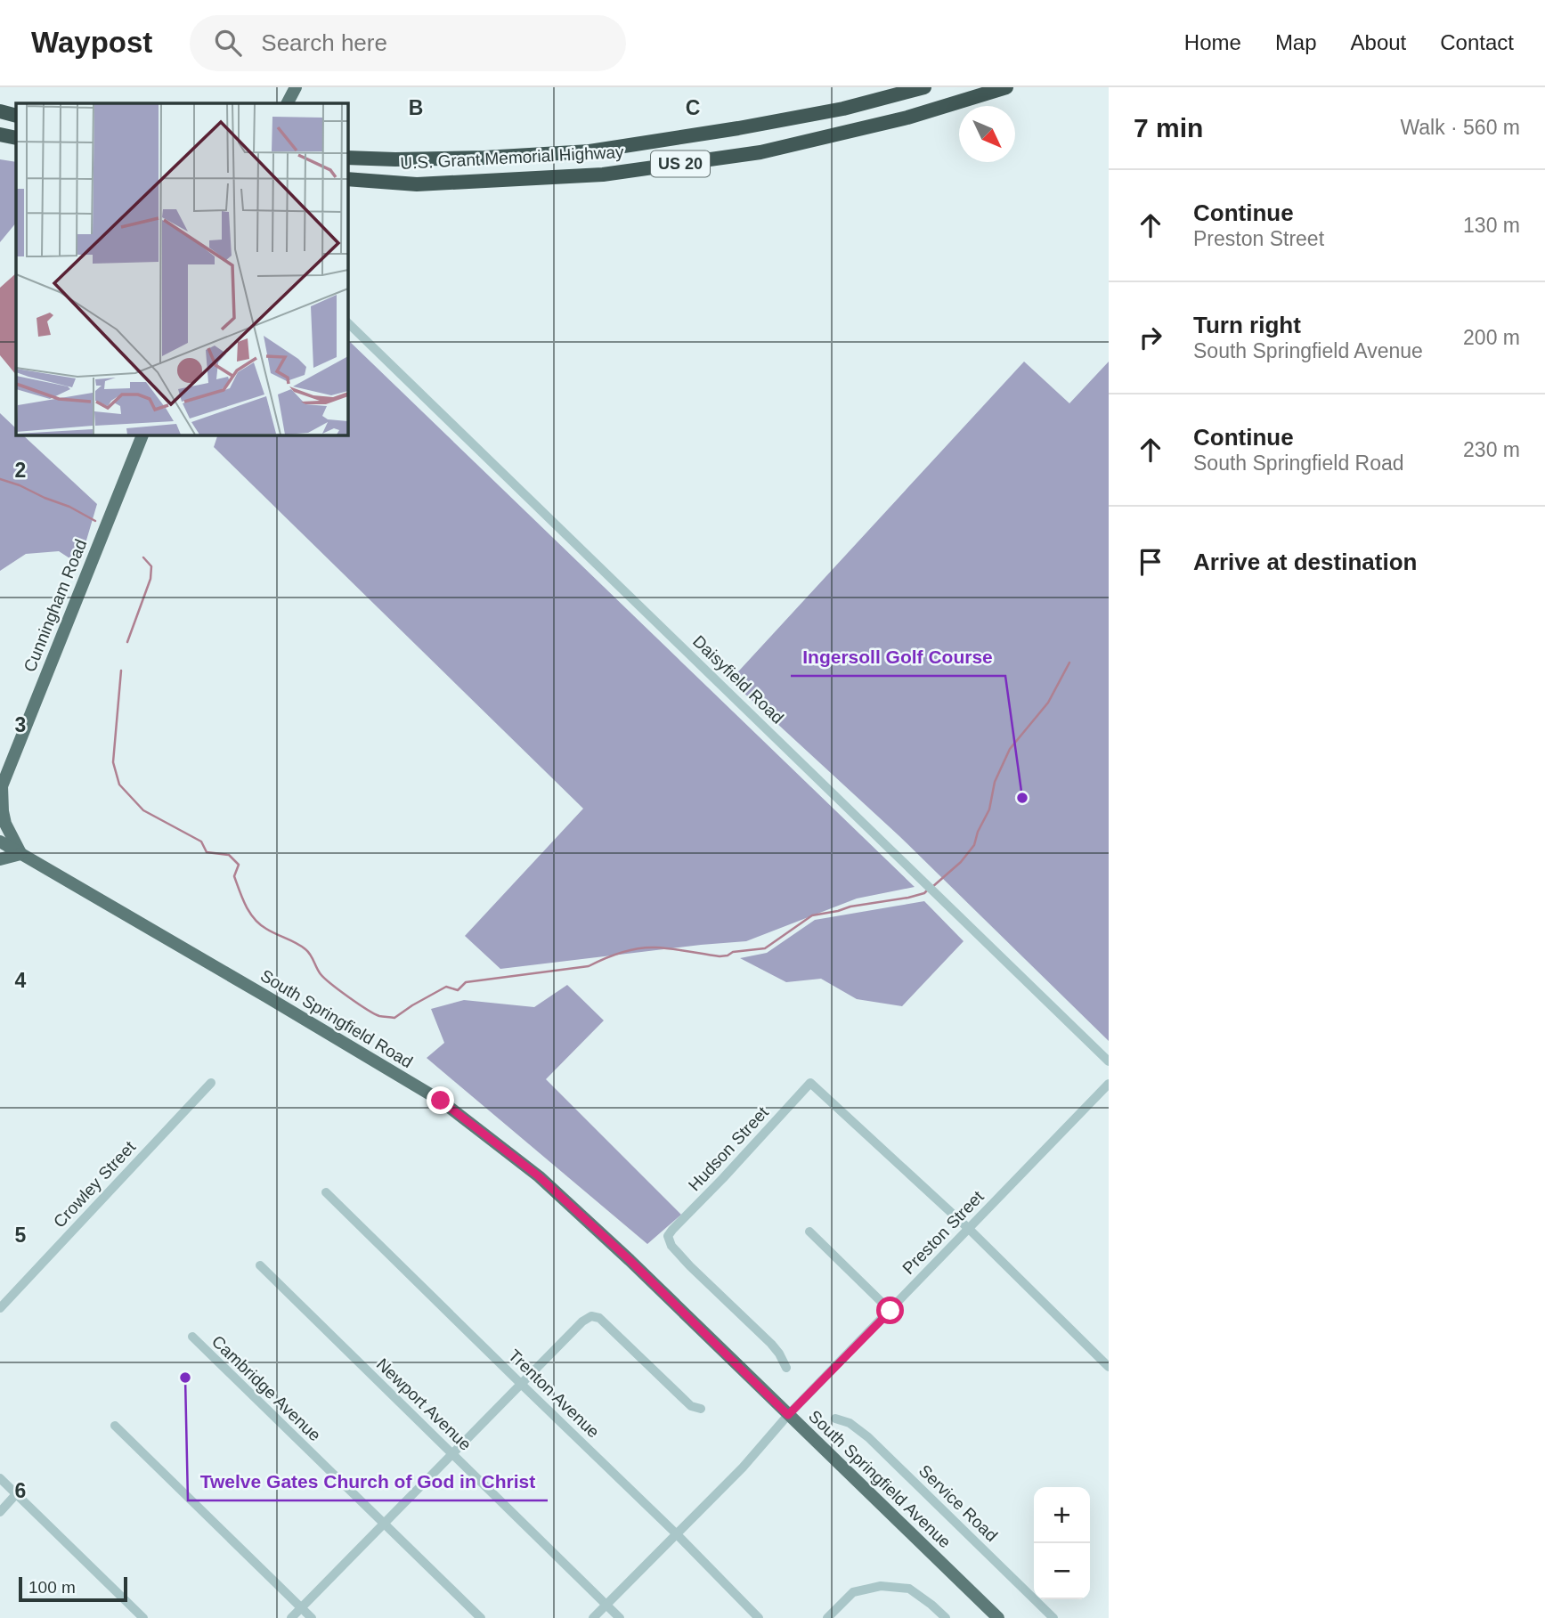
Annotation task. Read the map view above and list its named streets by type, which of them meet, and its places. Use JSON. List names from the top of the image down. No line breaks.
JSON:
{"streets":{"highway":["U.S. Grant Memorial Highway","US 20"],"main road":["Cunningham Road","South Springfield Road","South Springfield Avenue"],"street":["Daisyfield Road","Hudson Street","Crowley Street","Preston Street","Cambridge Avenue","Trenton Avenue","Newport Avenue","Service Road"]},"crossings":[["South Springfield Road","South Springfield Avenue"],["Hudson Street","Preston Street"],["Preston Street","Trenton Avenue"],["Preston Street","Newport Avenue"],["Preston Street","South Springfield Avenue"]],"places":["Ingersoll Golf Course","Twelve Gates Church of God in Christ"],"scale_bar":"100 m","north":"bottom right","page":{"header":"Waypost","search":"Search here","nav":["Home","Map","About","Contact"],"heading":["7 min","Walk · 560 m"],"list":[["Continue","Preston Street","130 m"],["Turn right","South Springfield Avenue","200 m"],["Continue","South Springfield Road","230 m"],"Arrive at destination"],"map_buttons":["+","−"],"scale":"100 m"},"grid":{"columns":["B","C"],"rows":["2","3","4","5","6"]}}
